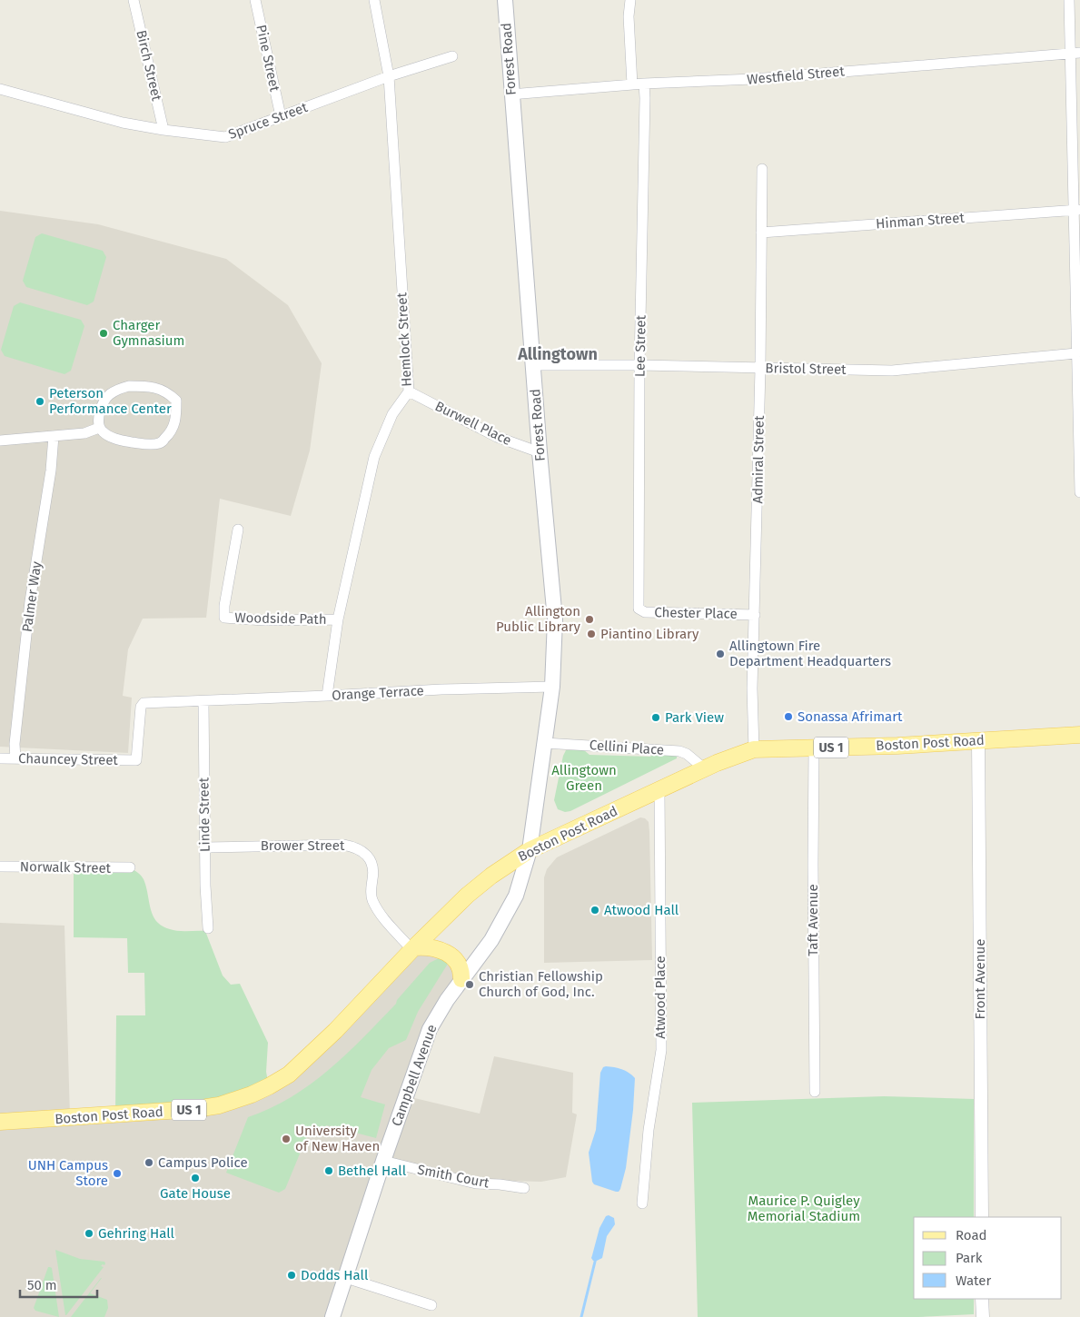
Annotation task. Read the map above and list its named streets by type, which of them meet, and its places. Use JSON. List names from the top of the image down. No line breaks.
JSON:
{"streets":{"main road":["Forest Road","Boston Post Road","US 1","Campbell Avenue"],"street":["Pine Street","Birch Street","Westfield Street","Spruce Street","Hinman Street","Hemlock Street","Lee Street","Bristol Street","Burwell Place","Admiral Street","Palmer Way","Chester Place","Woodside Path","Orange Terrace","Cellini Place","Chauncey Street","Linde Street","Brower Street","Norwalk Street","Taft Avenue","Front Avenue","Atwood Place","Smith Court"]},"crossings":[["Pine Street","Spruce Street"],["Forest Road","Westfield Street"],["Forest Road","Bristol Street"],["Forest Road","Burwell Place"],["Forest Road","Orange Terrace"],["Forest Road","Boston Post Road"],["Forest Road","Cellini Place"],["Forest Road","Campbell Avenue"],["Birch Street","Spruce Street"],["Westfield Street","Lee Street"],["Spruce Street","Hemlock Street"],["Hinman Street","Admiral Street"],["Hemlock Street","Burwell Place"],["Hemlock Street","Woodside Path"],["Hemlock Street","Orange Terrace"],["Lee Street","Bristol Street"],["Lee Street","Chester Place"],["Bristol Street","Admiral Street"],["Admiral Street","Chester Place"],["Admiral Street","Boston Post Road"],["Palmer Way","Chauncey Street"],["Orange Terrace","Chauncey Street"],["Orange Terrace","Linde Street"],["Boston Post Road","Cellini Place"],["Boston Post Road","Brower Street"],["Boston Post Road","Taft Avenue"],["Boston Post Road","Front Avenue"],["Boston Post Road","Atwood Place"],["Boston Post Road","Campbell Avenue"],["Chauncey Street","Linde Street"],["Linde Street","Brower Street"],["Campbell Avenue","Smith Court"]],"districts":["Allingtown"],"parks":["Allingtown Green","Maurice P. Quigley Memorial Stadium"],"places":["Charger Gymnasium","Peterson Performance Center","Allington Public Library","Piantino Library","Allingtown Fire Department Headquarters","Sonassa Afrimart","Park View","Atwood Hall","Christian Fellowship Church of God, Inc.","University of New Haven","Campus Police","Bethel Hall","UNH Campus Store","Gate House","Gehring Hall","Dodds Hall"],"legend":["Road","Park","Water"],"scale_bar":"50 m"}
